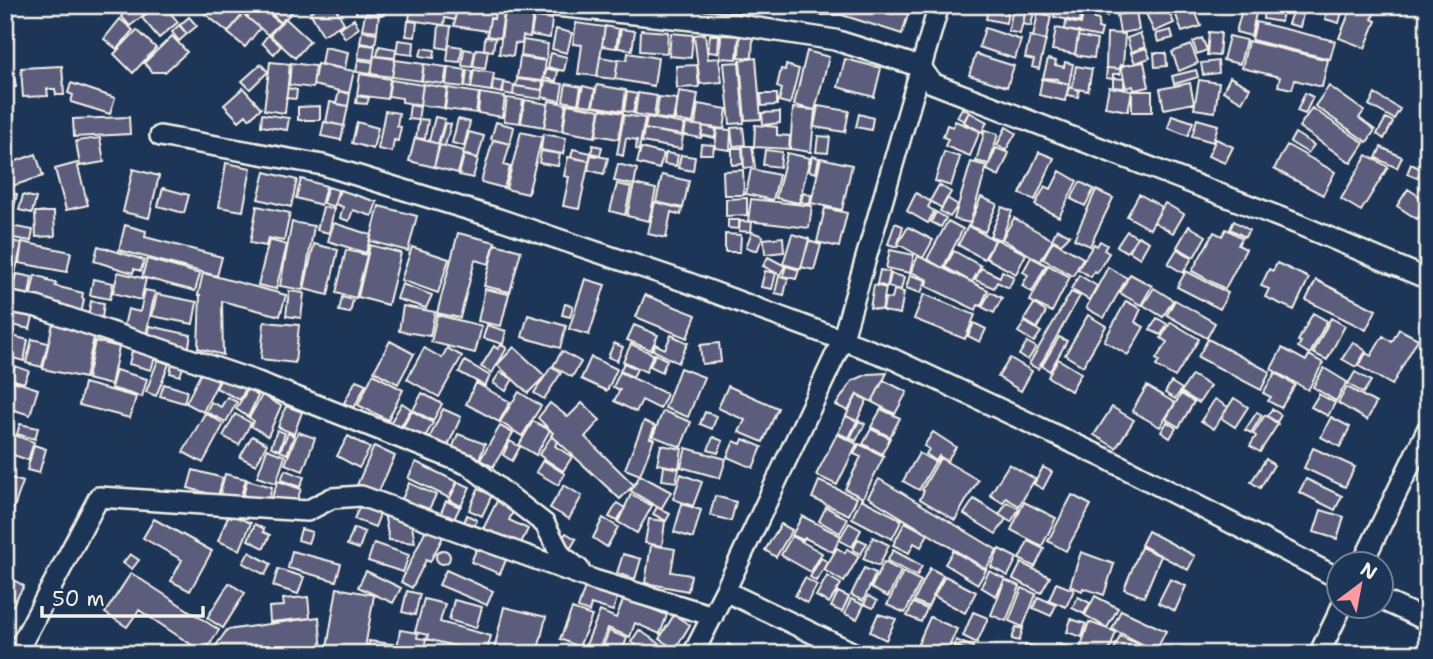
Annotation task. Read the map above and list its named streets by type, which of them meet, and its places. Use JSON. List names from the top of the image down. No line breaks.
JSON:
{"scale_bar":"50 m","north":"top right"}
